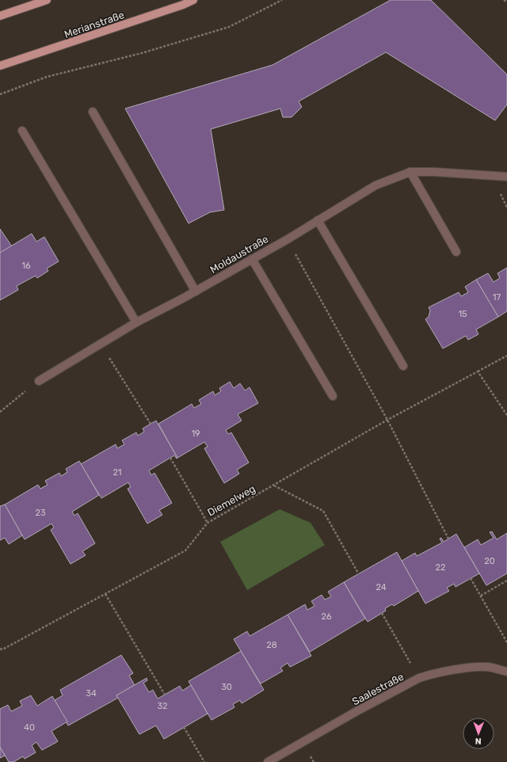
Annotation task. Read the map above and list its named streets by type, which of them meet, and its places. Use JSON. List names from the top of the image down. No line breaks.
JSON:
{"streets":{"main road":["Merianstraße"],"street":["Moldaustraße","Saalestraße"],"path":["Diemelweg"]},"house_numbers":["16","17","15","19","21","23","20","22","24","26","28","30","34","32","40"],"north":"bottom"}
